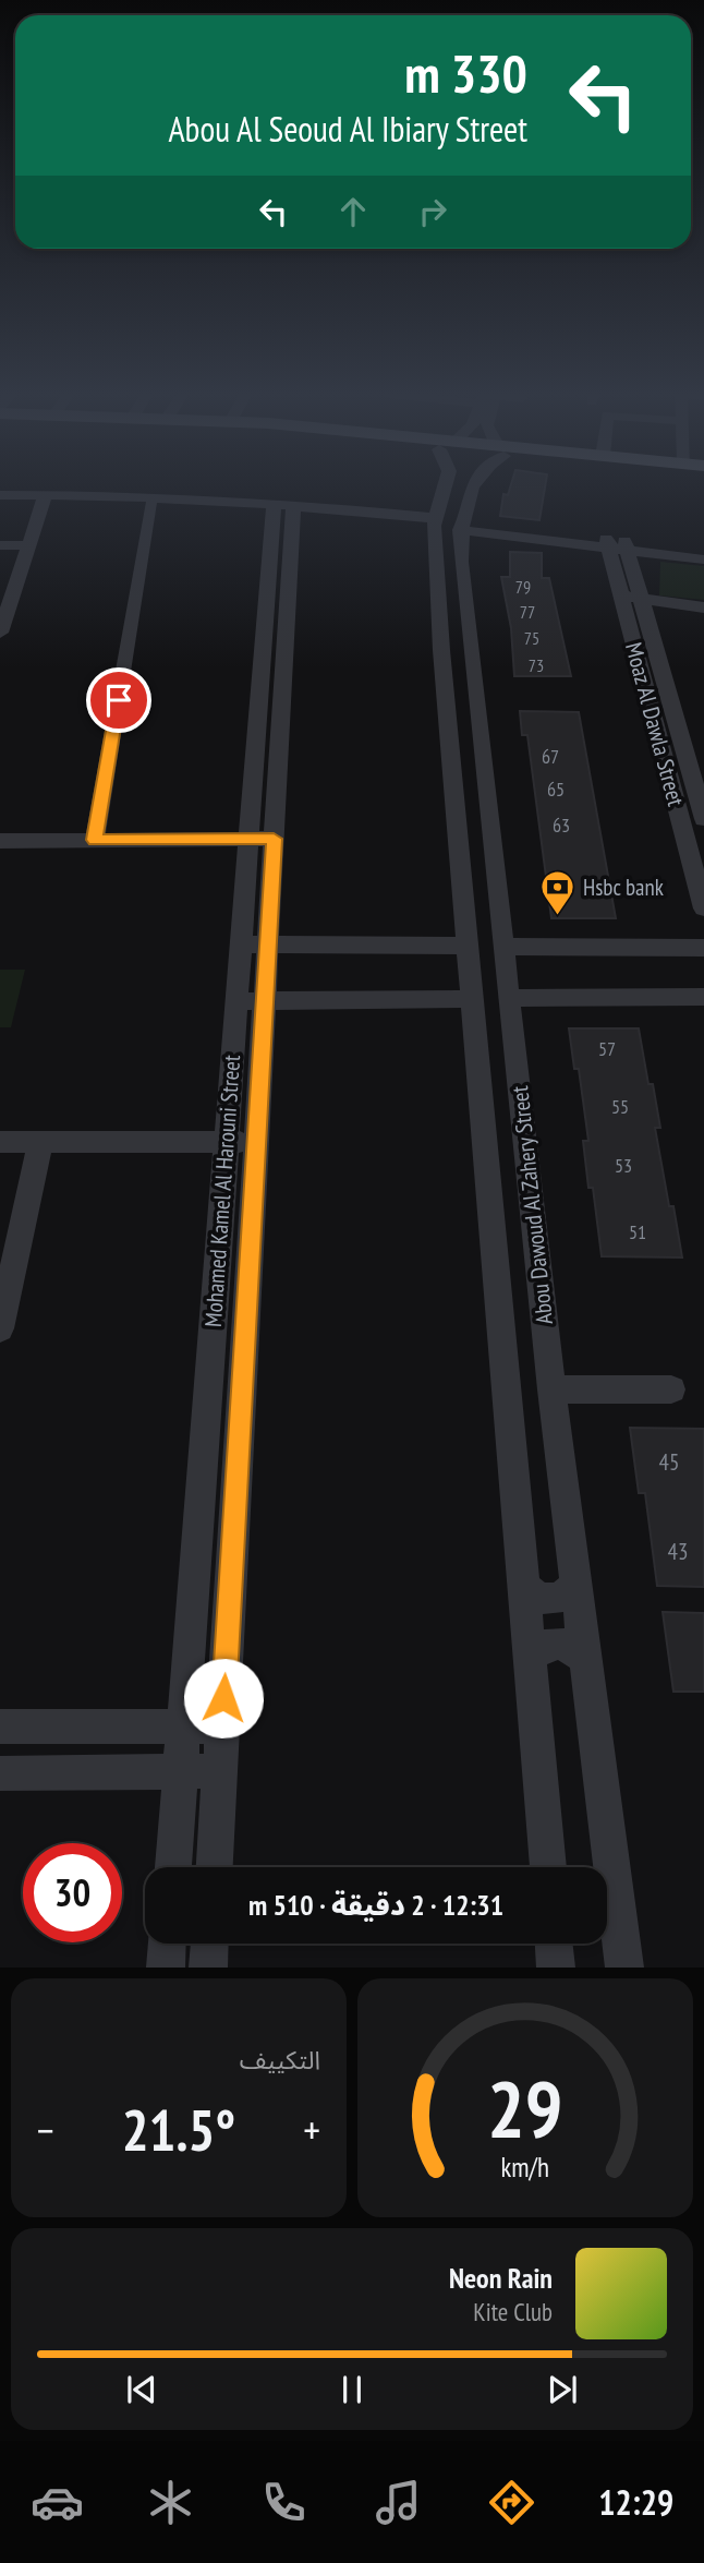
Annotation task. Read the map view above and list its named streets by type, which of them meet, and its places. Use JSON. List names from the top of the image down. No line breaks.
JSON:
{"streets":{"street":["Moaz Al Dawla Street","Mohamed Kamel Al Harouni Street","Abou Dawoud Al Zahery Street"]},"places":{"bank":["Hsbc bank"]},"house_numbers":["79","77","75","73","67","65","63","57","55","53","51","45","43"],"page":{"turn":["330 m","Abou Al Seoud Al Ibiary Street"],"limit":"30","trip":"12:31 · 2 دقيقة · 510 m","tile":"التكييف","heat":["−","21.5°","+"],"song":["Neon Rain","Kite Club"],"tabs":"12:29","gauge":["29","km/h"]}}
